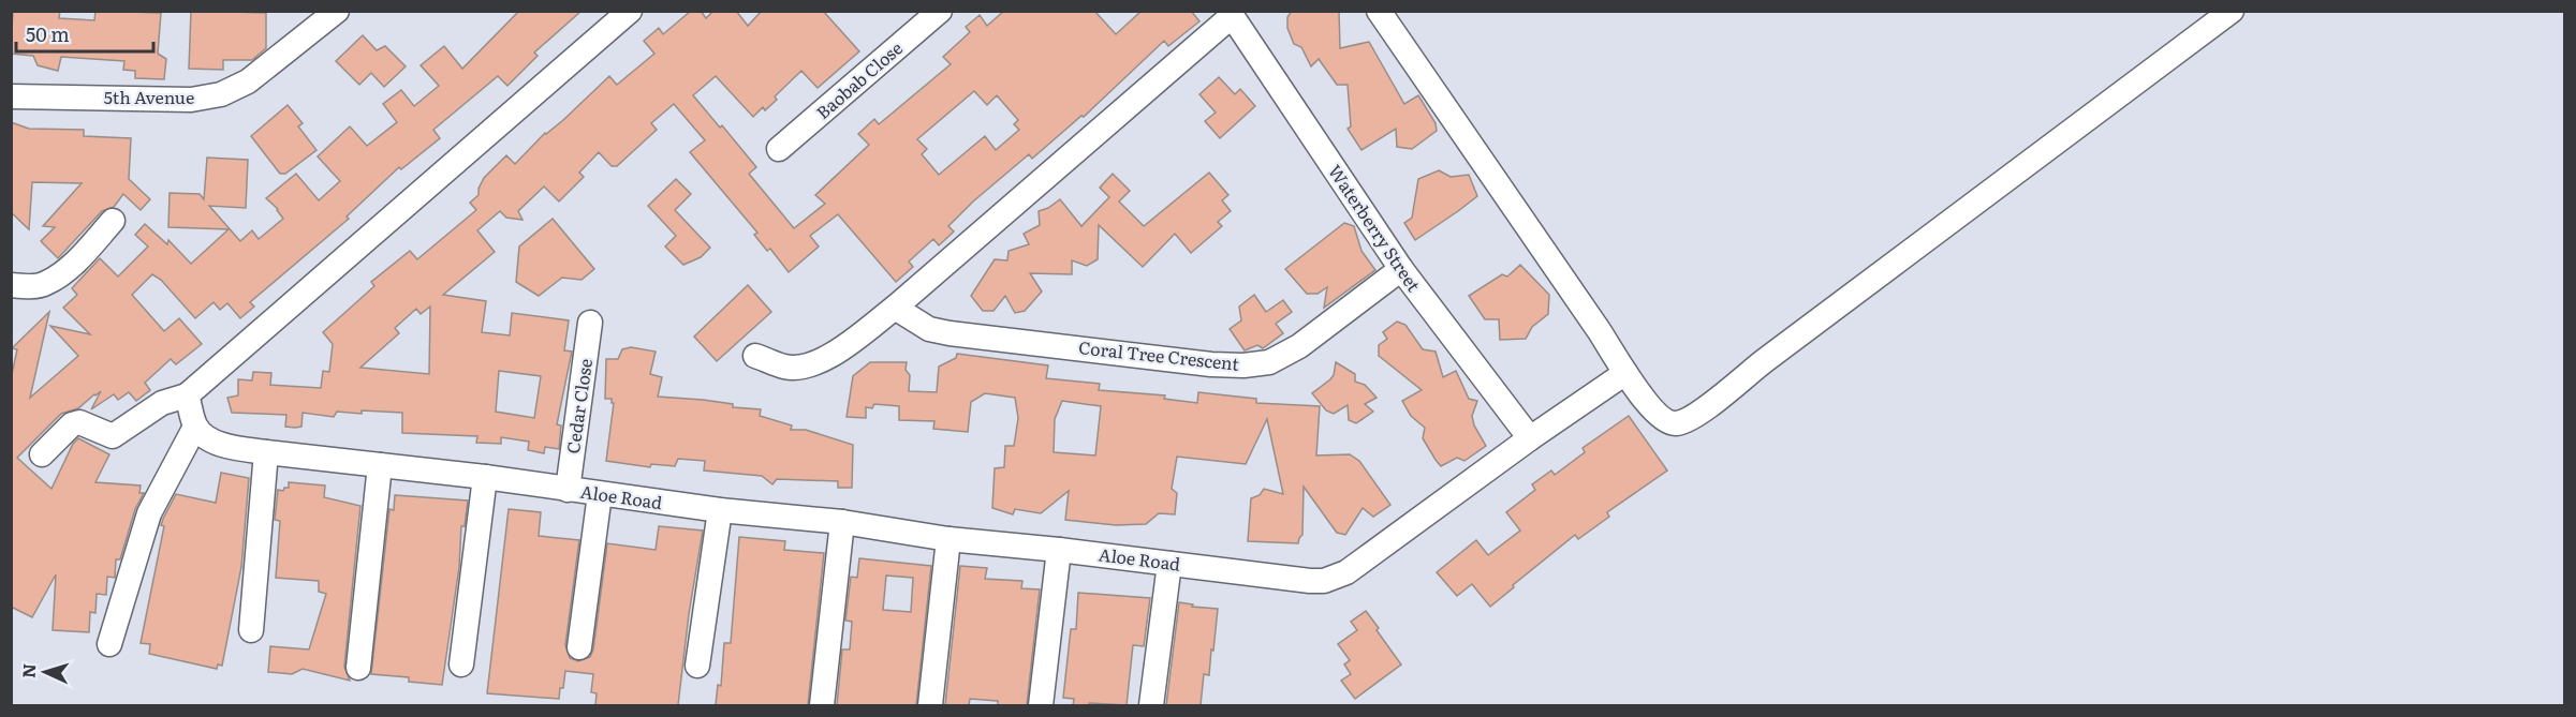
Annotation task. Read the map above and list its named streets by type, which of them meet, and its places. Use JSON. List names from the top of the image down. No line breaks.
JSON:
{"streets":{"street":["Baobab Close","5th Avenue","Waterberry Street","Coral Tree Crescent","Cedar Close","Aloe Road"]},"crossings":[["Waterberry Street","Coral Tree Crescent"],["Waterberry Street","Aloe Road"],["Cedar Close","Aloe Road"]],"scale_bar":"50 m","north":"left"}
